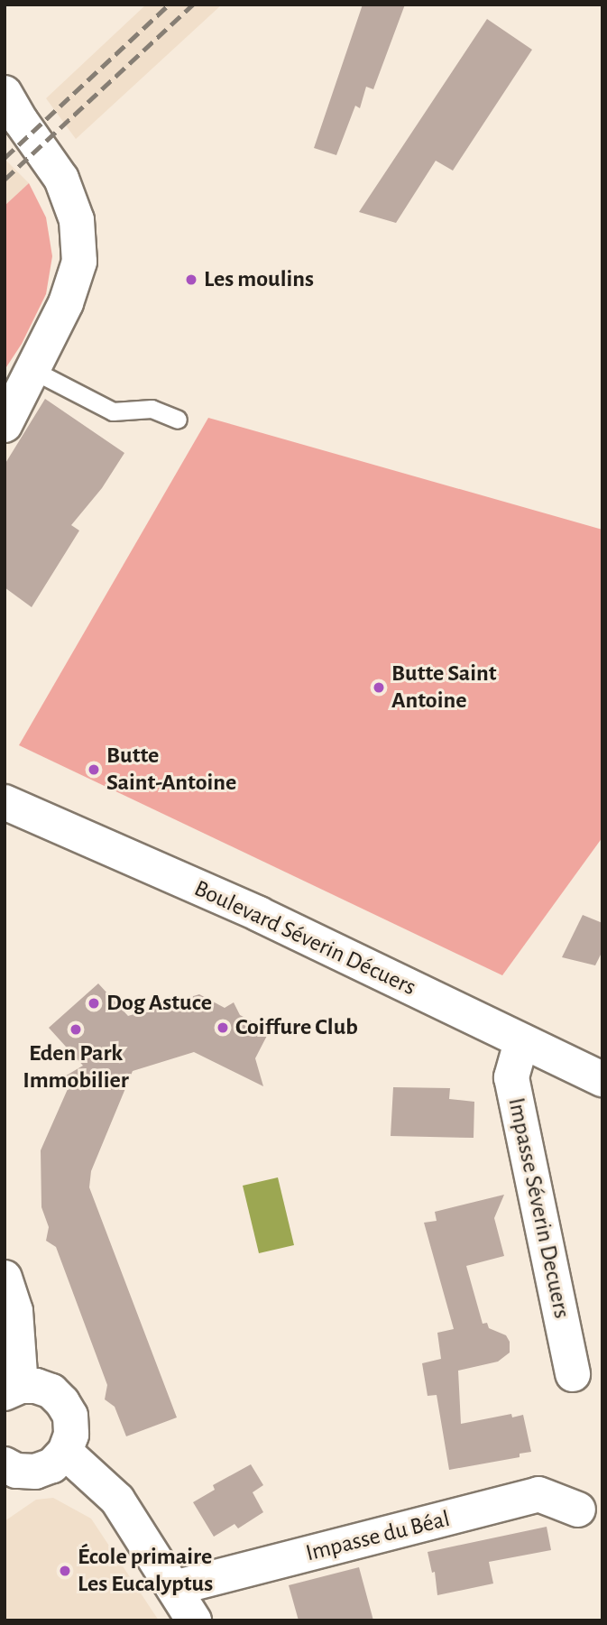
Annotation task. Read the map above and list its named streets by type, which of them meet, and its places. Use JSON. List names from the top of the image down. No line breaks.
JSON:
{"streets":{"street":["Boulevard Séverin Décuers","Impasse Séverin Decuers","Impasse du Béal"]},"crossings":[["Boulevard Séverin Décuers","Impasse Séverin Decuers"]],"places":["Les moulins","Butte Saint Antoine","Butte Saint-Antoine","Dog Astuce","Coiffure Club","Eden Park Immobilier","École primaire Les Eucalyptus"]}
